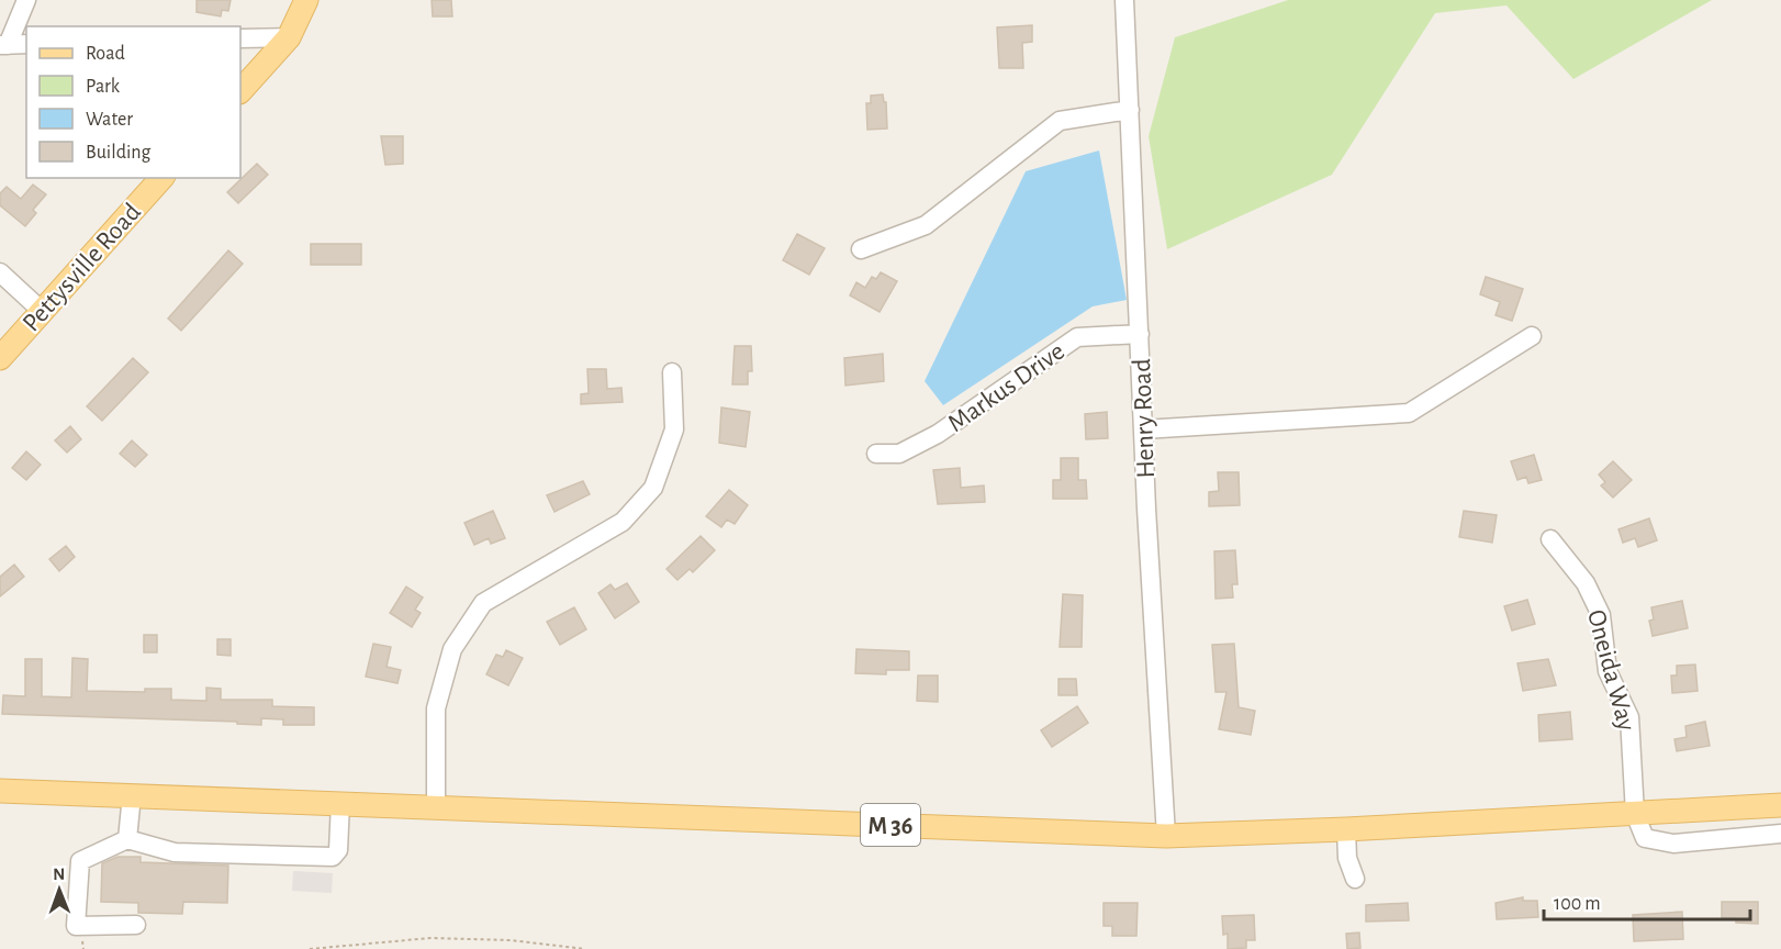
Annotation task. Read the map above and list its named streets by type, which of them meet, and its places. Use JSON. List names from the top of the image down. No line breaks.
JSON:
{"streets":{"main road":["Pettysville Road","M 36"],"street":["Markus Drive","Henry Road","Oneida Way"]},"crossings":[["Markus Drive","Henry Road"],["Henry Road","M 36"],["Oneida Way","M 36"]],"legend":["Road","Park","Water","Building"],"scale_bar":"100 m","north":"top"}
